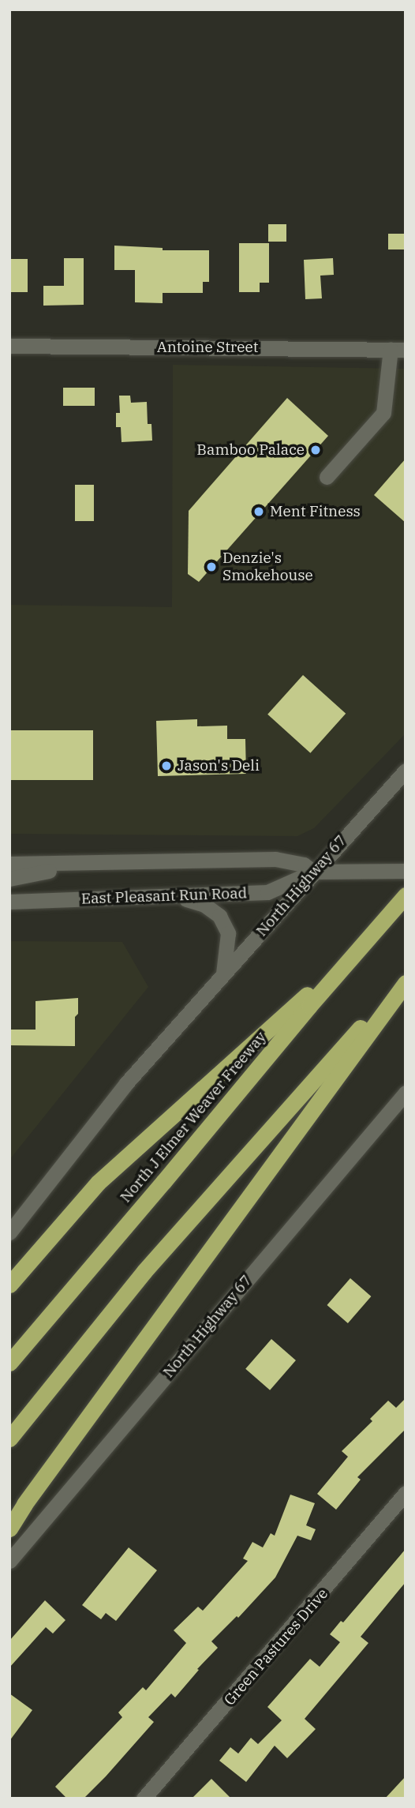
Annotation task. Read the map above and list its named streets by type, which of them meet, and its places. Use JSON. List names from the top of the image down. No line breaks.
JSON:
{"streets":{"highway":["North J Elmer Weaver Freeway"],"main road":["Antoine Street","North Highway 67","East Pleasant Run Road","Green Pastures Drive"]},"crossings":[["North Highway 67","East Pleasant Run Road"]],"places":["Bamboo Palace","Ment Fitness","Denzie's Smokehouse","Jason's Deli"]}
